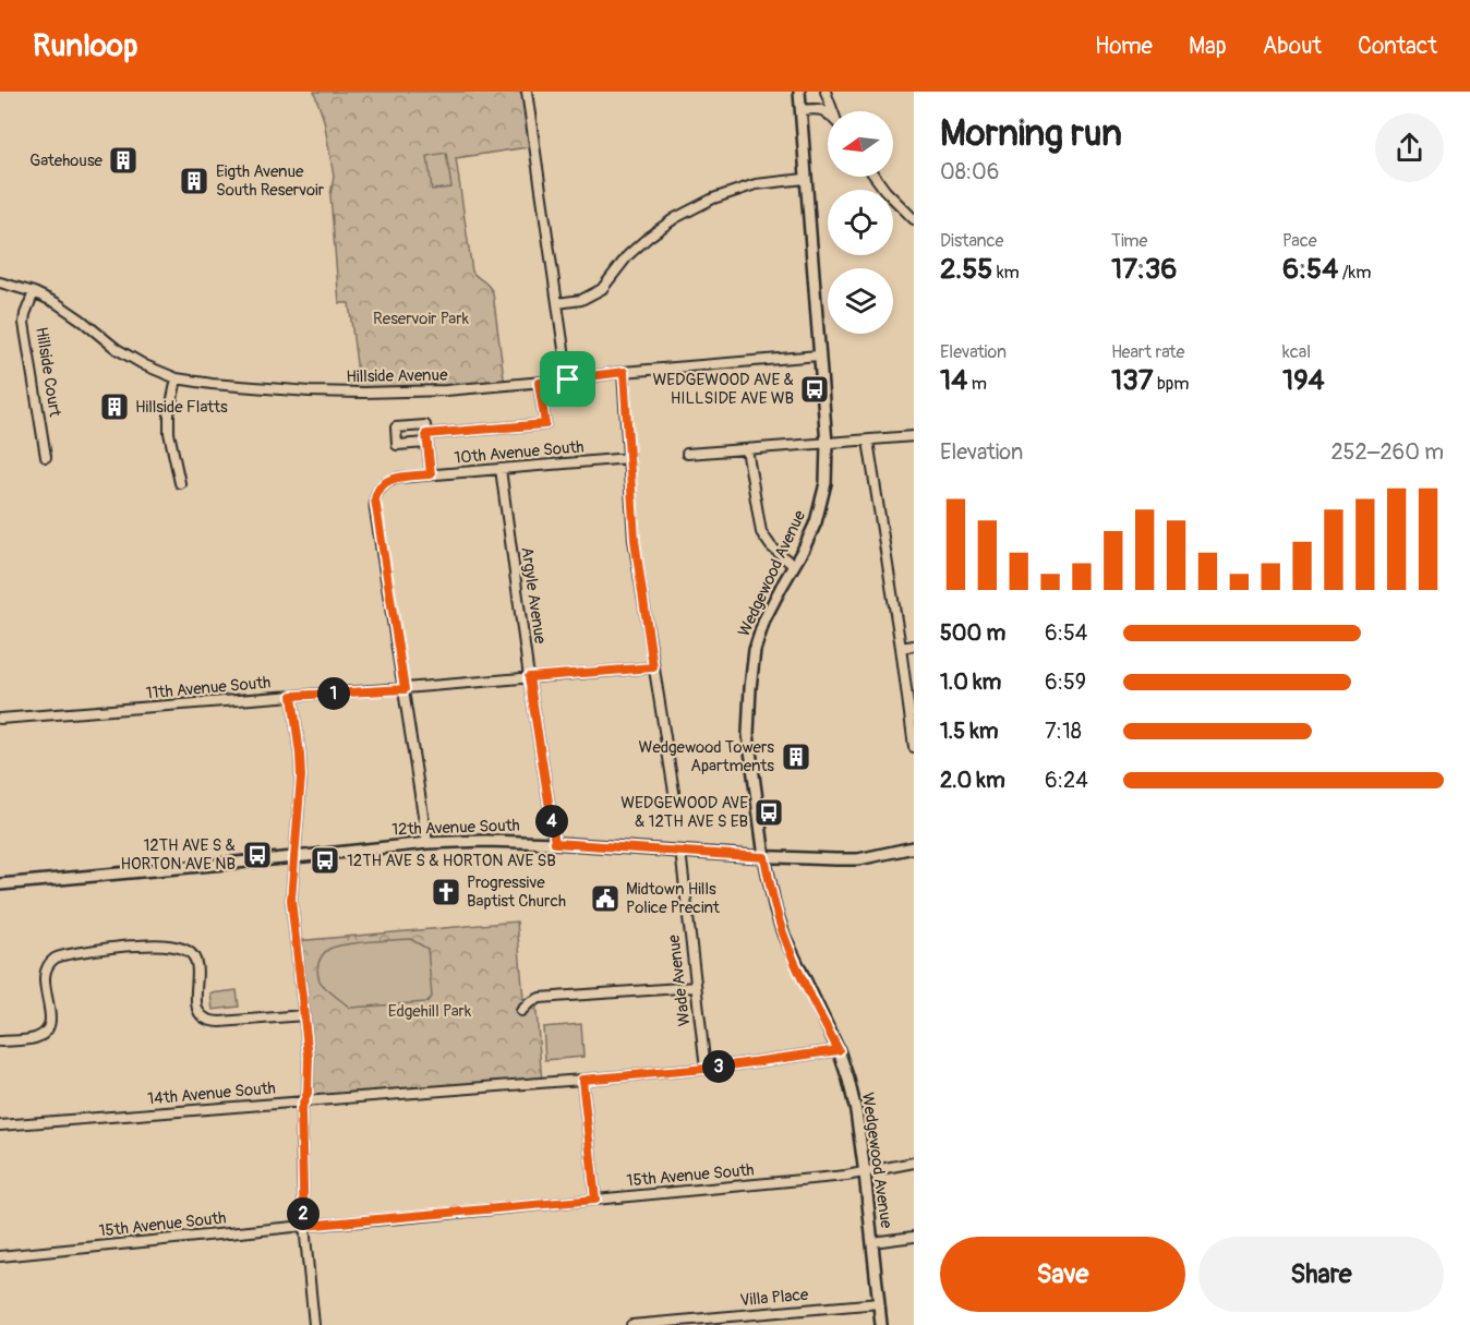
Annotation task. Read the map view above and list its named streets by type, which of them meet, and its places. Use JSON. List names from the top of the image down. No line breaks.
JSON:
{"streets":{"main road":["Wedgewood Avenue","12th Avenue South"],"street":["Hillside Court","Hillside Avenue","10th Avenue South","Argyle Avenue","11th Avenue South","Wade Avenue","14th Avenue South","15th Avenue South","Villa Place"]},"crossings":[["Hillside Court","Hillside Avenue"],["Hillside Avenue","Wedgewood Avenue"],["10th Avenue South","Argyle Avenue"],["10th Avenue South","11th Avenue South"],["Wedgewood Avenue","12th Avenue South"],["Wedgewood Avenue","14th Avenue South"],["Wedgewood Avenue","15th Avenue South"],["Wedgewood Avenue","Villa Place"],["Argyle Avenue","11th Avenue South"],["Argyle Avenue","12th Avenue South"],["12th Avenue South","Wade Avenue"],["Wade Avenue","14th Avenue South"]],"parks":["Reservoir Park","Edgehill Park"],"places":{"building":["Gatehouse","Eigth Avenue South Reservoir","Hillside Flatts","Wedgewood Towers Apartments"],"bus stop":["WEDGEWOOD AVE & HILLSIDE AVE WB","WEDGEWOOD AVE & 12TH AVE S EB","12TH AVE S & HORTON AVE NB","12TH AVE S & HORTON AVE SB"],"church":["Progressive Baptist Church"],"public building":["Midtown Hills Police Precint"]},"north":"left","page":{"header":"Runloop","nav":["Home","Map","About","Contact"],"heading":["Morning run","08:06"],"stats":[["Distance","2.55 km"],["Time","17:36"],["Pace","6:54 /km"],["Elevation","14 m"],["Heart rate","137 bpm"],["kcal","194"]],"chart":["Elevation","252–260 m"],"list":[{"name":"500 m","note":"6:54"},{"name":"1.0 km","note":"6:59"},{"name":"1.5 km","note":"7:18"},{"name":"2.0 km","note":"6:24"}],"pins":["1","4","3","2"],"buttons":["Save","Share"]}}
